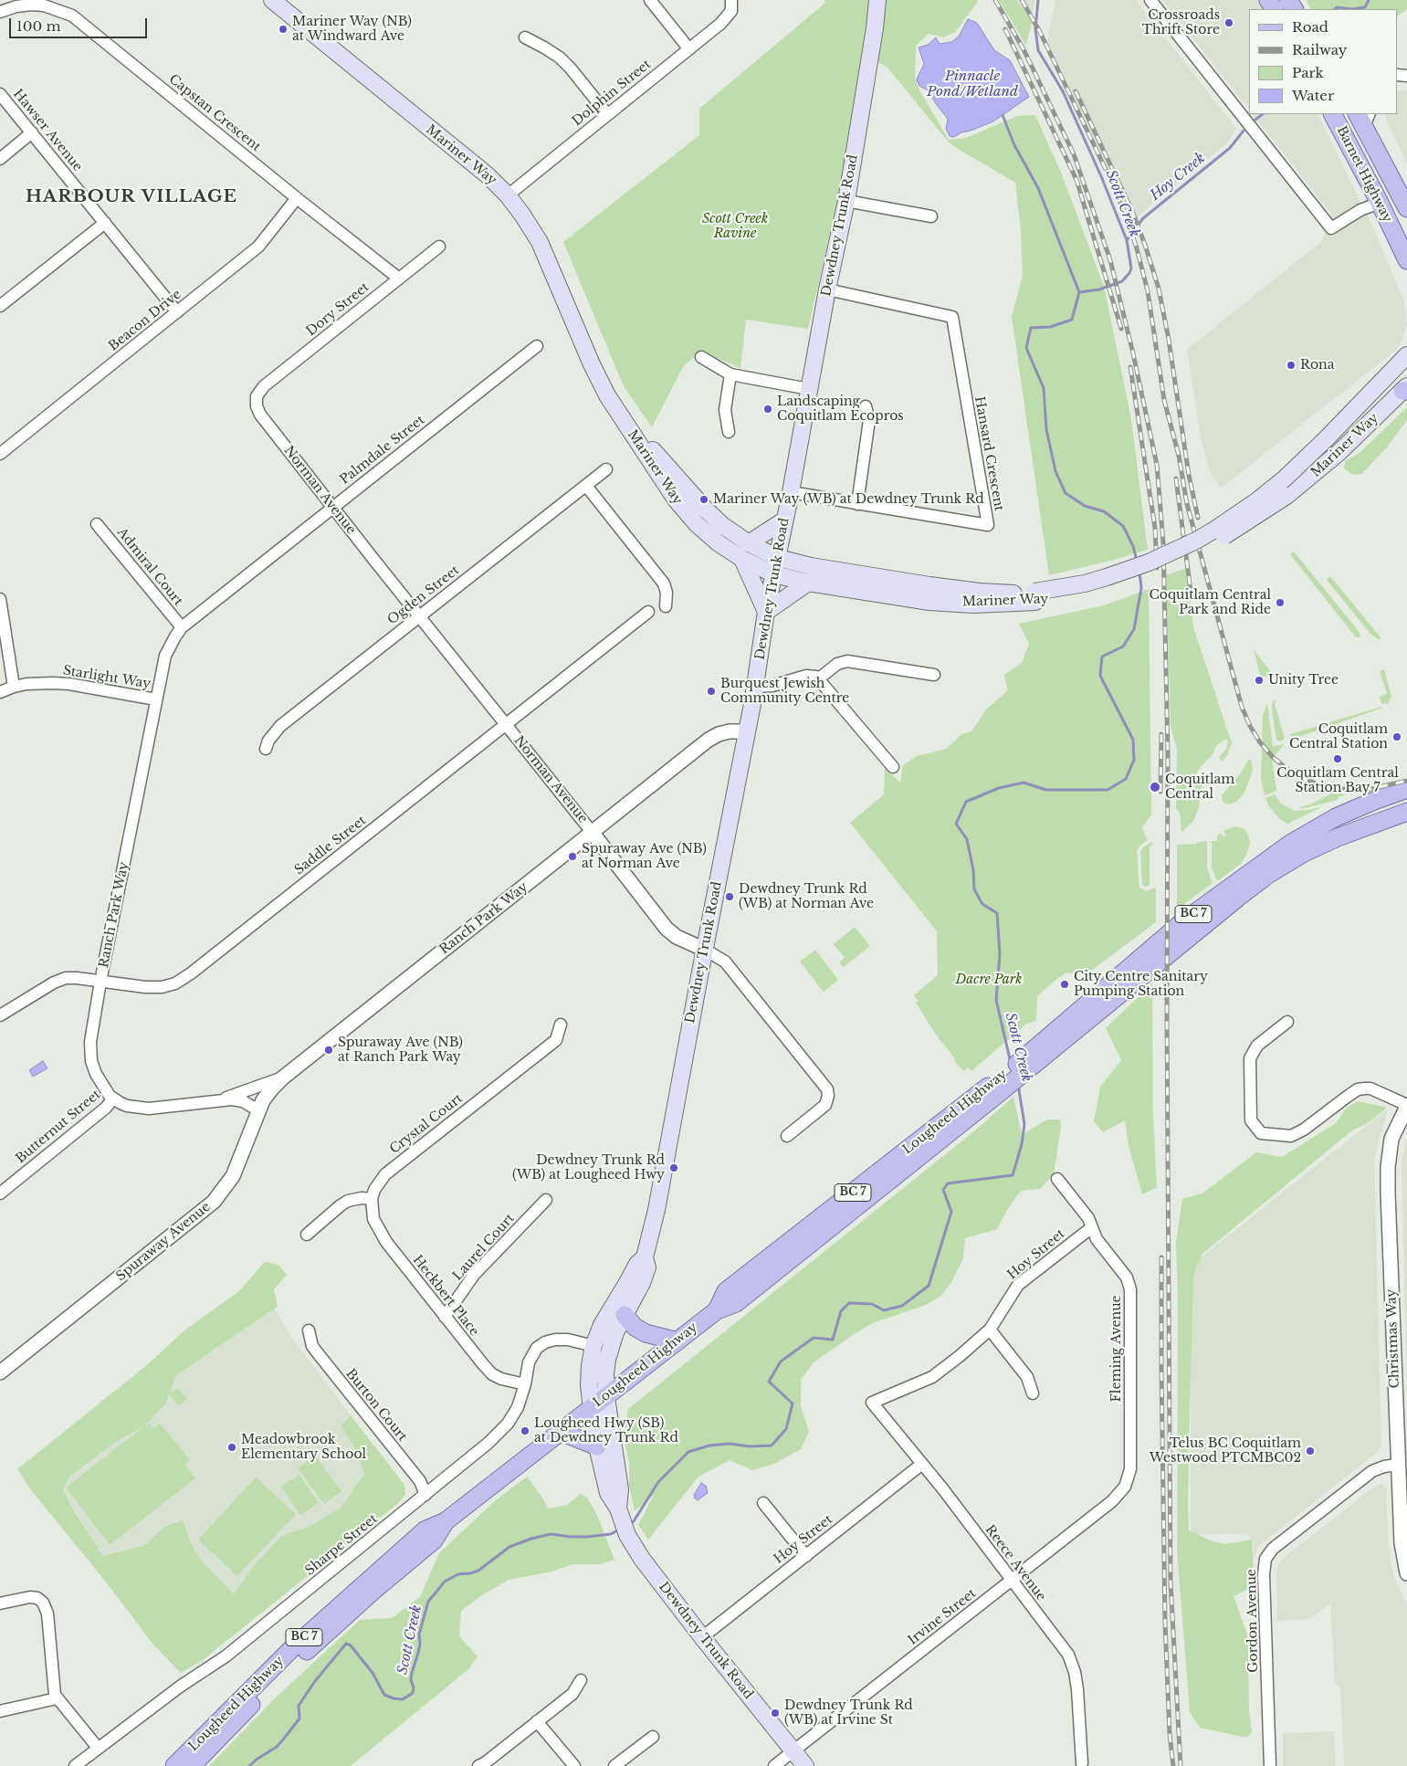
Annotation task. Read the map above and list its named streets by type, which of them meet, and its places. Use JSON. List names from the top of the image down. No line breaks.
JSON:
{"streets":{"main road":["Mariner Way","Barnet Highway","Dewdney Trunk Road","BC 7","Lougheed Highway"],"street":["Dolphin Street","Capstan Crescent","Hawser Avenue","Dory Street","Beacon Drive","Palmdale Street","Hansard Crescent","Norman Avenue","Admiral Court","Ogden Street","Starlight Way","Saddle Street","Ranch Park Way","Crystal Court","Butternut Street","Spuraway Avenue","Laurel Court","Hoy Street","Heckbert Place","Christmas Way","Fleming Avenue","Burton Court","Sharpe Street","Reece Avenue","Irvine Street","Gordon Avenue"]},"crossings":[["Dolphin Street","Mariner Way"],["Capstan Crescent","Dory Street"],["Capstan Crescent","Beacon Drive"],["Hawser Avenue","Beacon Drive"],["Mariner Way","Dewdney Trunk Road"],["Dewdney Trunk Road","Hansard Crescent"],["Dewdney Trunk Road","Norman Avenue"],["Dewdney Trunk Road","Ranch Park Way"],["Dewdney Trunk Road","Lougheed Highway"],["Dewdney Trunk Road","Hoy Street"],["Dewdney Trunk Road","Sharpe Street"],["Dewdney Trunk Road","Irvine Street"],["Dory Street","Norman Avenue"],["Palmdale Street","Norman Avenue"],["Palmdale Street","Admiral Court"],["Palmdale Street","Ranch Park Way"],["Norman Avenue","Ogden Street"],["Norman Avenue","Saddle Street"],["Norman Avenue","Ranch Park Way"],["Admiral Court","Ranch Park Way"],["Starlight Way","Ranch Park Way"],["Saddle Street","Ranch Park Way"],["Ranch Park Way","Butternut Street"],["Ranch Park Way","Spuraway Avenue"],["Crystal Court","Heckbert Place"],["Laurel Court","Heckbert Place"],["Hoy Street","Fleming Avenue"],["Hoy Street","Reece Avenue"],["Heckbert Place","Sharpe Street"],["Christmas Way","Gordon Avenue"],["Fleming Avenue","Irvine Street"],["Burton Court","Sharpe Street"],["Reece Avenue","Irvine Street"]],"districts":["HARBOUR VILLAGE"],"water":["Pinnacle Pond/Wetland","Hoy Creek","Scott Creek"],"parks":["Scott Creek Ravine","Dacre Park"],"places":["Crossroads Thrift Store","Mariner Way (NB) at Windward Ave","Rona","Landscaping Coquitlam Ecopros","Mariner Way (WB) at Dewdney Trunk Rd","Coquitlam Central Park and Ride","Unity Tree","Burquest Jewish Community Centre","Coquitlam Central Station","Coquitlam Central Station Bay 7","Coquitlam Central","Spuraway Ave (NB) at Norman Ave","Dewdney Trunk Rd (WB) at Norman Ave","City Centre Sanitary Pumping Station","Spuraway Ave (NB) at Ranch Park Way","Dewdney Trunk Rd (WB) at Lougheed Hwy","Lougheed Hwy (SB) at Dewdney Trunk Rd","Meadowbrook Elementary School","Telus BC Coquitlam Westwood PTCMBC02","Dewdney Trunk Rd (WB) at Irvine St"],"legend":["Road","Railway","Park","Water"],"scale_bar":"100 m"}
